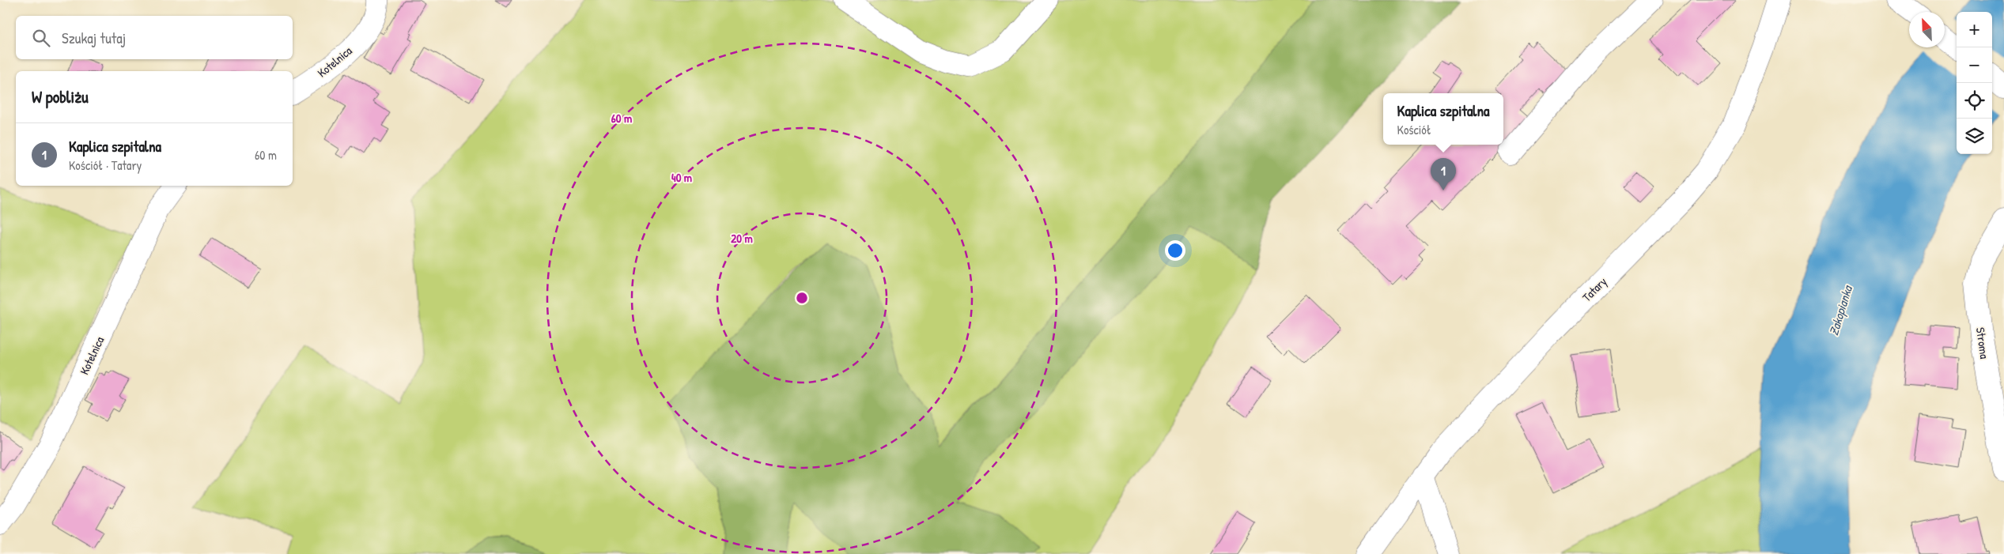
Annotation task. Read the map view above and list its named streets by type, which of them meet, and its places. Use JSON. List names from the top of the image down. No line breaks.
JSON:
{"streets":{"street":["Kotelnica","Tatary","Stroma"]},"water":["Zakopianka"],"north":"top left","page":{"map_buttons":["+","−"],"search":"Szukaj tutaj","heading":"W pobliżu","popup":["Kaplica szpitalna","Kościół"],"list":[{"mark":"1","name":"Kaplica szpitalna","note":"Kościół · Tatary","value":"60 m"}],"pins":"1"},"rings":["60 m","40 m","20 m"]}
